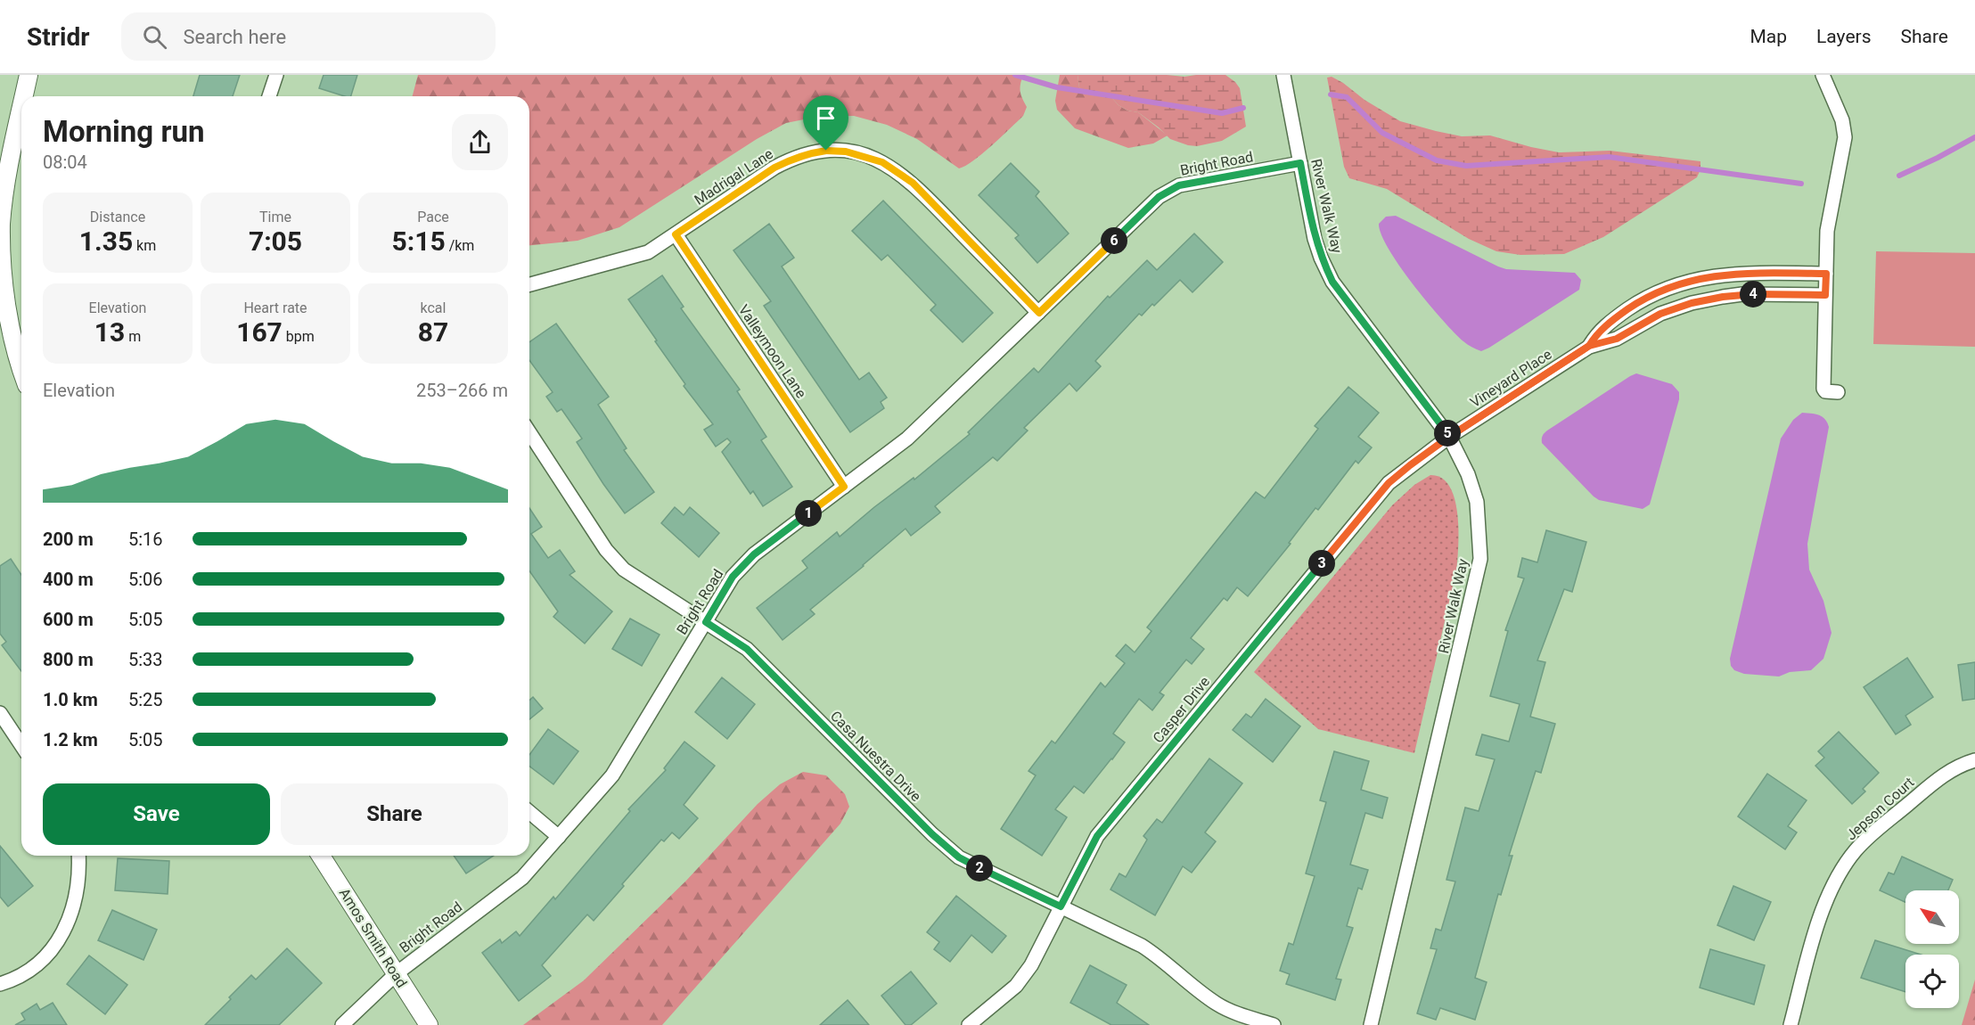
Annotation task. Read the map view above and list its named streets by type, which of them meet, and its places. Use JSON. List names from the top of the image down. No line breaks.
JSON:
{"streets":{"street":["Bright Road","Madrigal Lane","River Walk Way","Valleymoon Lane","Vineyard Place","Casper Drive","Casa Nuestra Drive","Jepson Court","Amos Smith Road"]},"crossings":[["Bright Road","Madrigal Lane"],["Bright Road","River Walk Way"],["Bright Road","Valleymoon Lane"],["Bright Road","Casa Nuestra Drive"],["Bright Road","Amos Smith Road"],["Madrigal Lane","Valleymoon Lane"],["River Walk Way","Vineyard Place"],["River Walk Way","Casper Drive"],["Vineyard Place","Casper Drive"],["Casper Drive","Casa Nuestra Drive"]],"north":"top left","page":{"header":"Stridr","search":"Search here","nav":["Map","Layers","Share"],"heading":["Morning run","08:04"],"stats":[["Distance","1.35 km"],["Time","7:05"],["Pace","5:15 /km"],["Elevation","13 m"],["Heart rate","167 bpm"],["kcal","87"]],"pins":["6","4","5","1","3","2"],"chart":["Elevation","253–266 m"],"list":[{"name":"200 m","note":"5:16"},{"name":"400 m","note":"5:06"},{"name":"600 m","note":"5:05"},{"name":"800 m","note":"5:33"},{"name":"1.0 km","note":"5:25"},{"name":"1.2 km","note":"5:05"}],"buttons":["Save","Share"]}}
